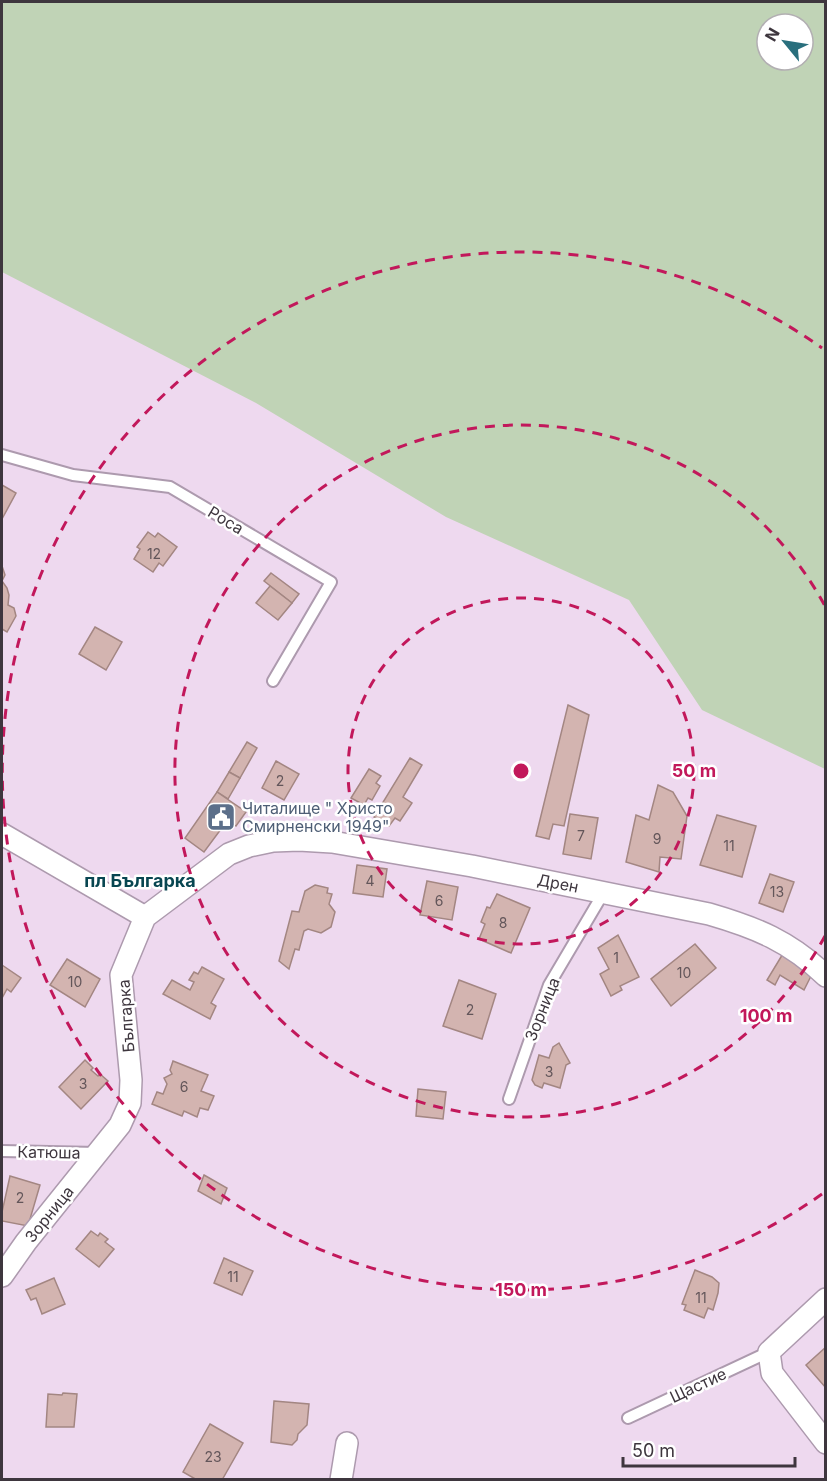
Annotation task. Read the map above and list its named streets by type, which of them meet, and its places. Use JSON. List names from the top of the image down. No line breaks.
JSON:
{"streets":{"street":["Дрен","Зорница","Българка"],"lane":["Роса","Катюша","Щастие"]},"crossings":[["Дрен","Зорница"],["Дрен","Българка"],["Зорница","Българка"],["Зорница","Катюша"],["Българка","Катюша"]],"districts":["пл Българка"],"places":{"public building":["Читалище \" Христо Смирненски 1949\""]},"house_numbers":["12","2","7","9","11","4","13","6","8","1","10","10","2","3","3","6","2","11","11","23"],"scale_bar":"50 m","north":"top left","rings":["50 m","100 m","150 m"]}
